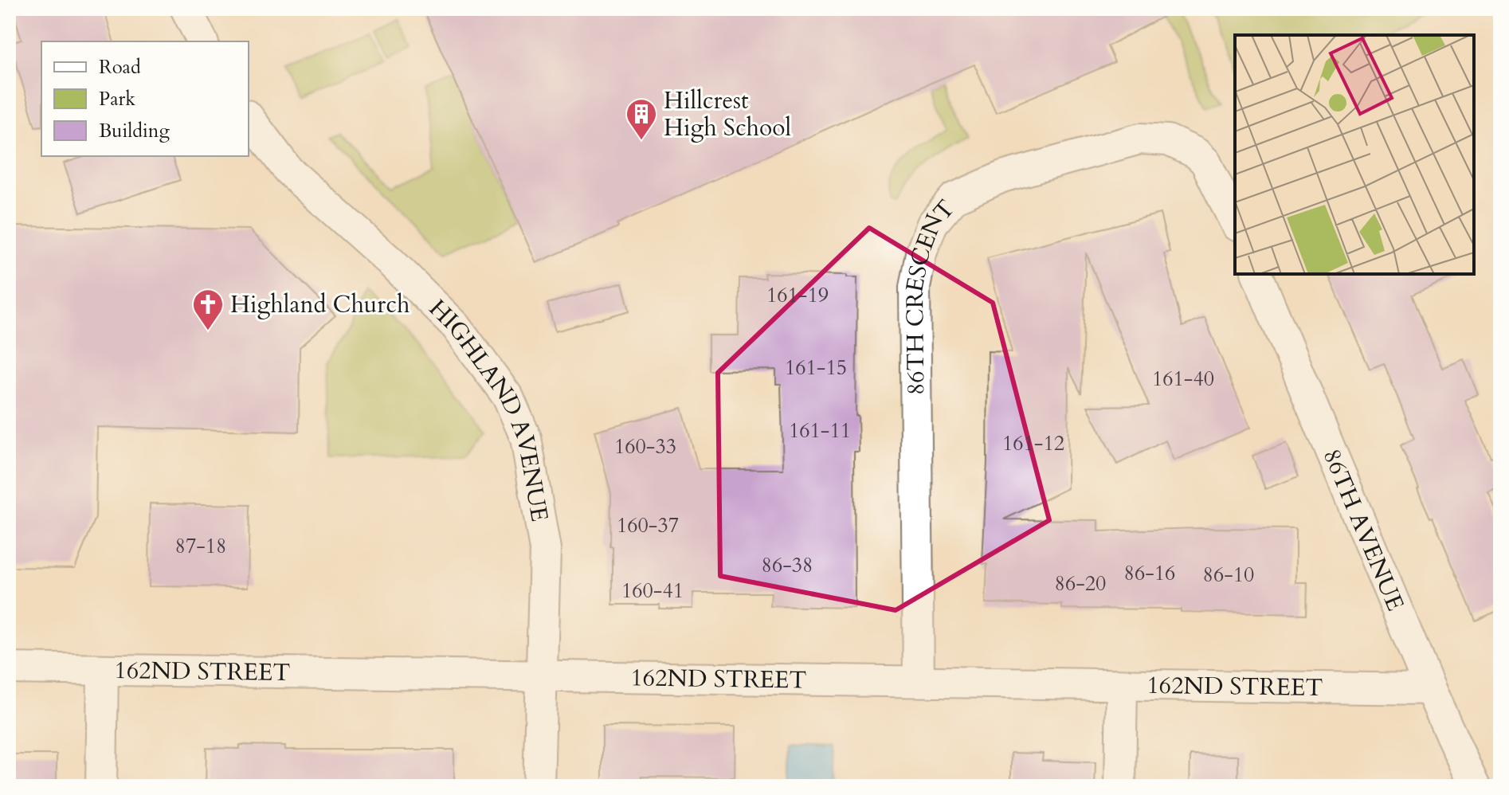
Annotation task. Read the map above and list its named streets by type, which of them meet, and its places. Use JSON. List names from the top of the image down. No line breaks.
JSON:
{"streets":{"street":["86TH CRESCENT","HIGHLAND AVENUE","86TH AVENUE","162ND STREET"]},"crossings":[["86TH CRESCENT","162ND STREET"],["HIGHLAND AVENUE","162ND STREET"],["86TH AVENUE","162ND STREET"]],"places":{"building":["Hillcrest High School"],"church":["Highland Church"]},"house_numbers":["161-19","161-15","161-40","161-11","161-12","160-33","160-37","87-18","86-38","86-16","86-10","86-20","160-41"],"legend":["Road","Park","Building"]}
